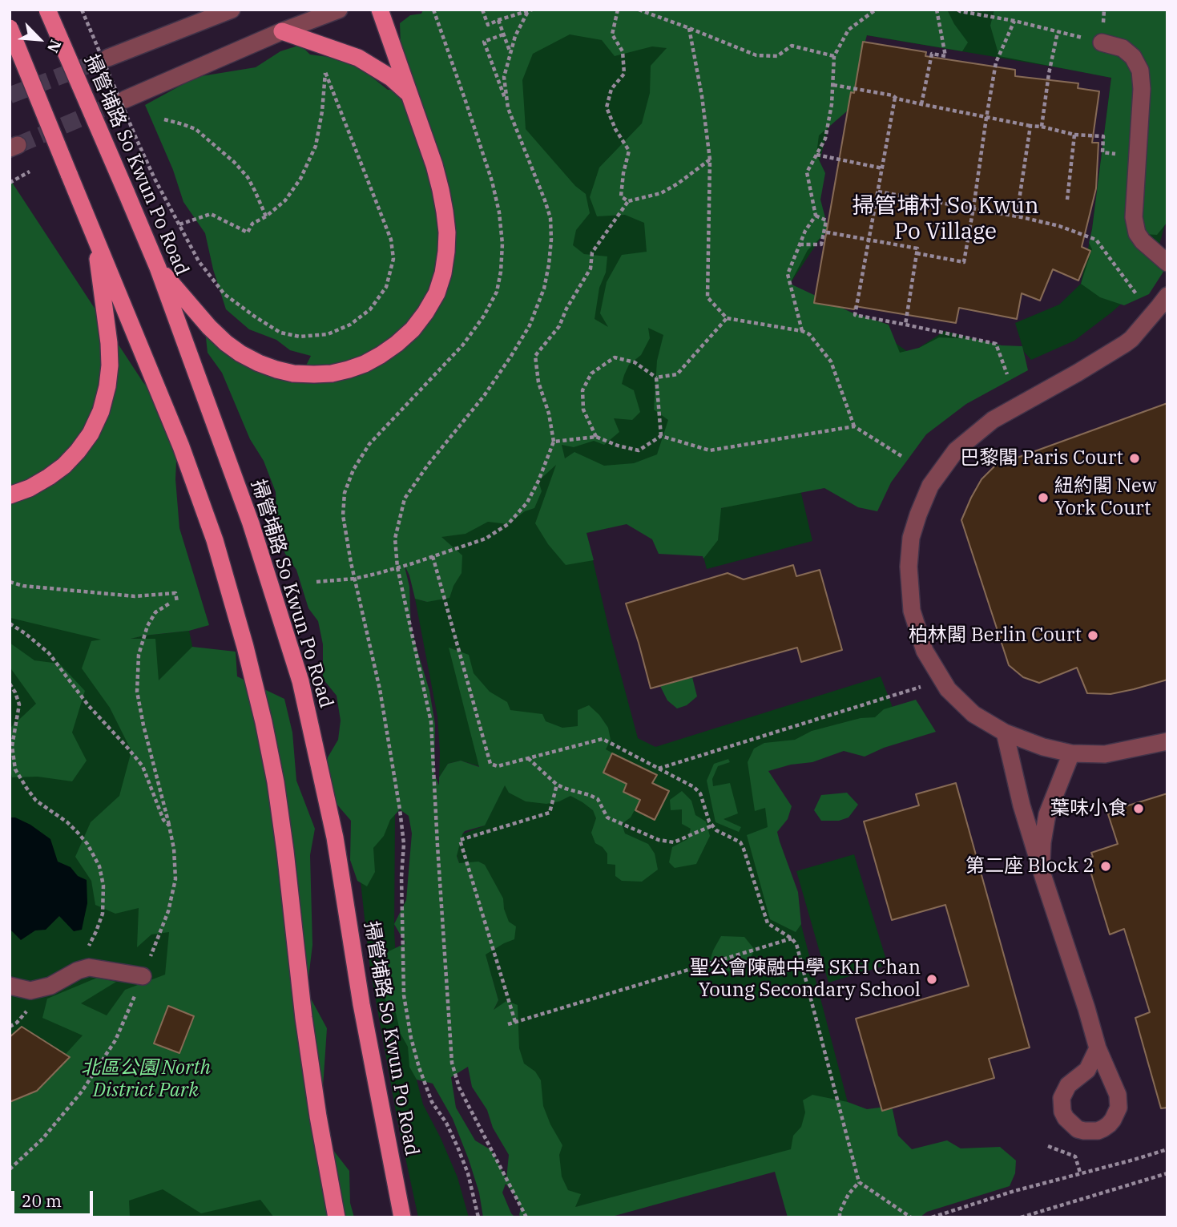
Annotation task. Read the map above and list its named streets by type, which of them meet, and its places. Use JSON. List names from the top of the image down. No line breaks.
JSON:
{"streets":{"main road":["掃管埔路 So Kwun Po Road"]},"districts":["掃管埔村 So Kwun Po Village"],"parks":["北區公園 North District Park"],"places":["巴黎閣 Paris Court","紐約閣 New York Court","柏林閣 Berlin Court","葉味小食","第二座 Block 2","聖公會陳融中學 SKH Chan Young Secondary School"],"scale_bar":"20 m","north":"bottom right"}
